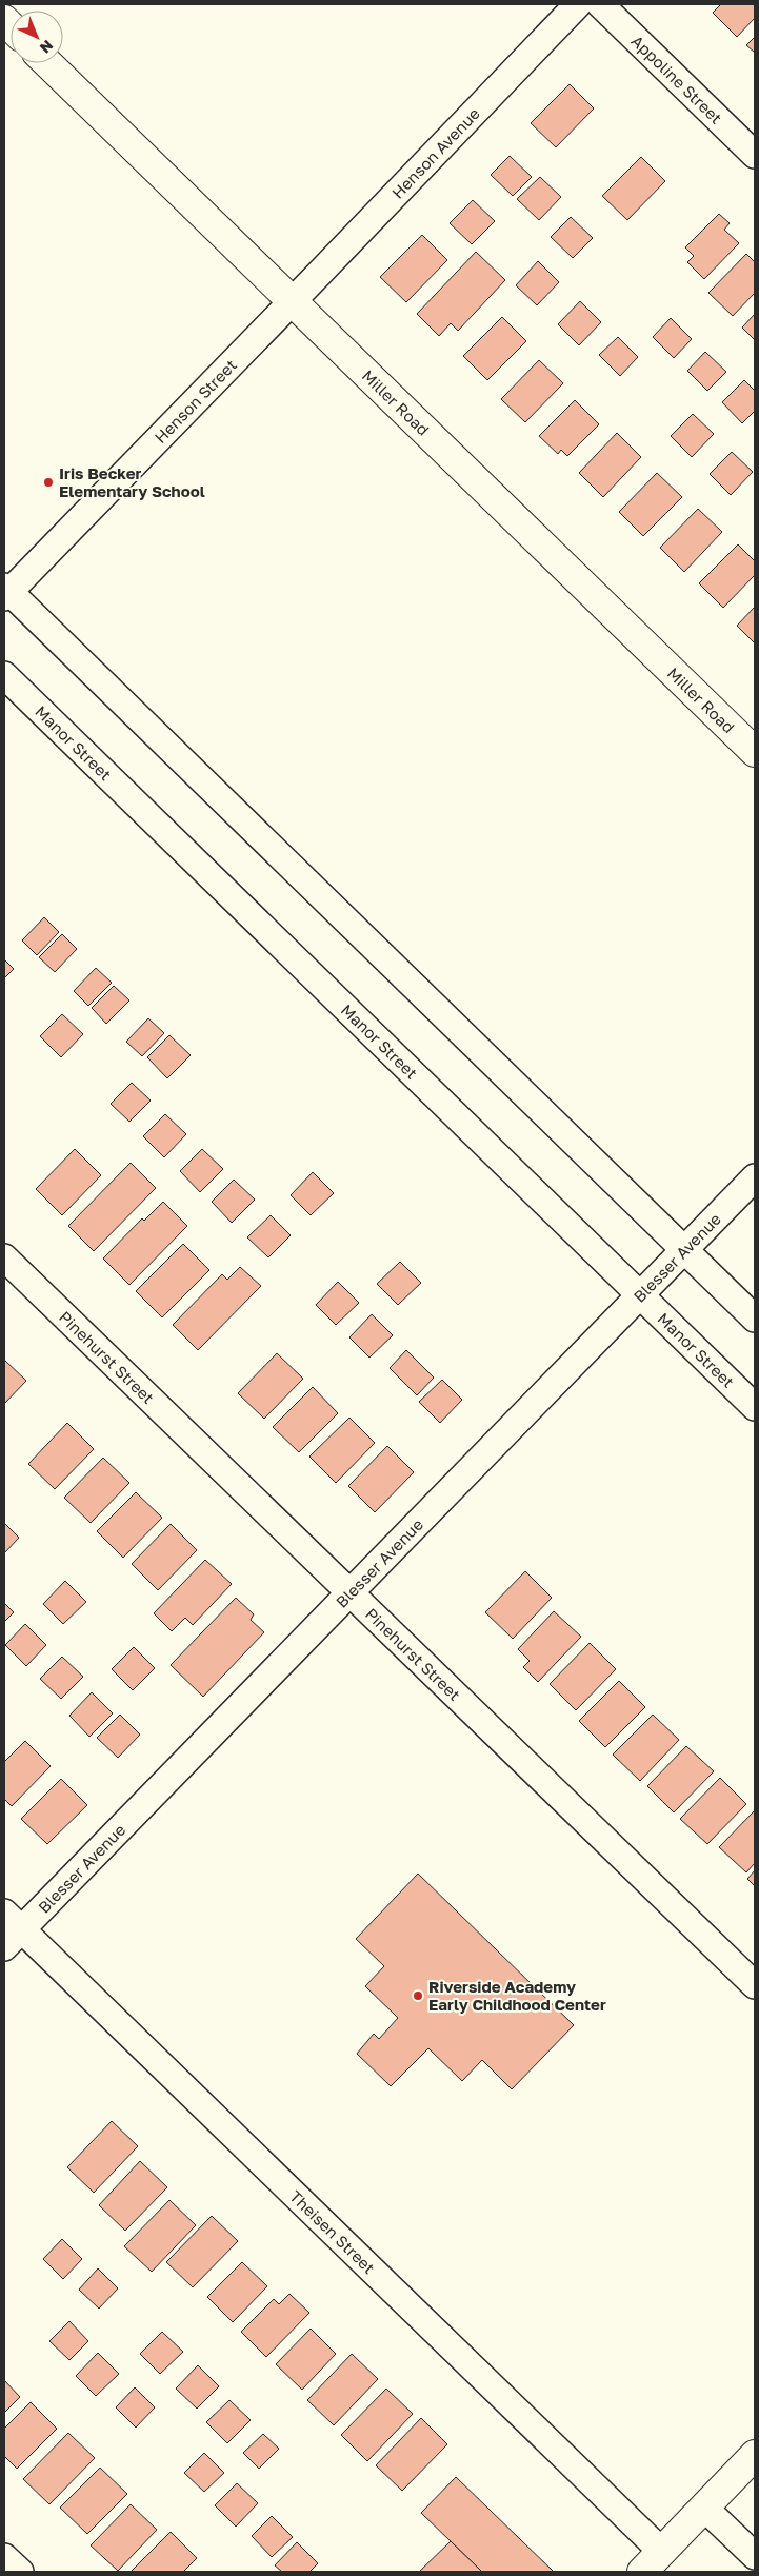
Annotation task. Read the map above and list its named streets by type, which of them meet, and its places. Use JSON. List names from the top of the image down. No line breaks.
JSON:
{"streets":{"street":["Appoline Street","Henson Avenue","Henson Street","Miller Road","Manor Street","Blesser Avenue","Pinehurst Street","Theisen Street"]},"crossings":[["Henson Avenue","Henson Street"],["Henson Avenue","Miller Road"],["Henson Street","Miller Road"],["Manor Street","Blesser Avenue"],["Blesser Avenue","Pinehurst Street"],["Blesser Avenue","Theisen Street"]],"places":["Iris Becker Elementary School","Riverside Academy Early Childhood Center"],"north":"bottom right"}
